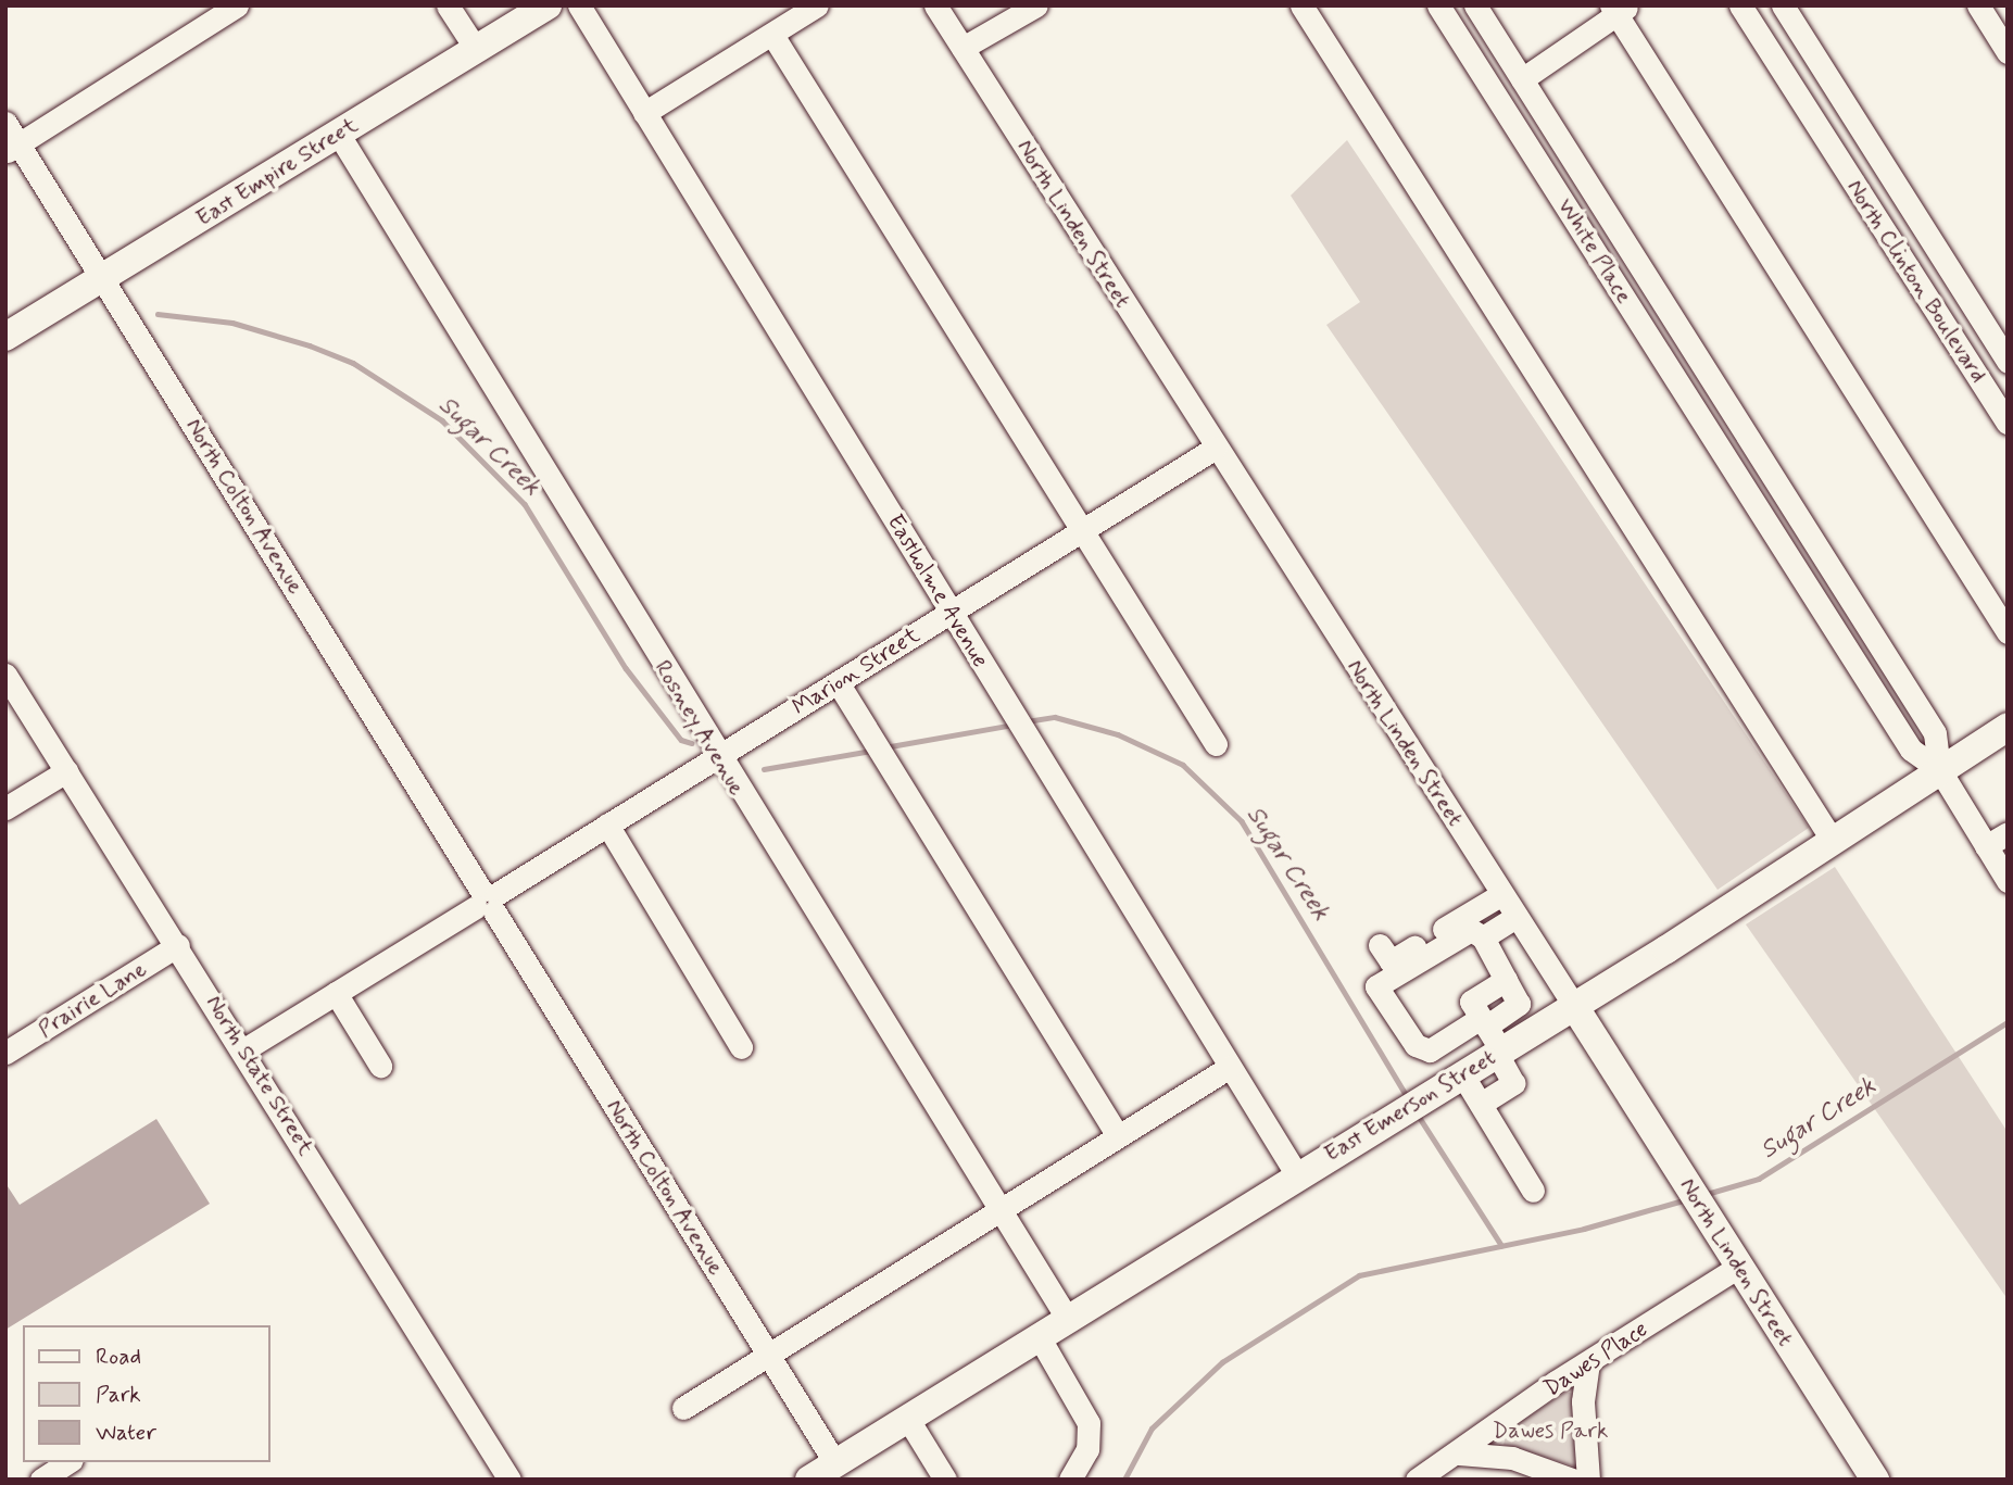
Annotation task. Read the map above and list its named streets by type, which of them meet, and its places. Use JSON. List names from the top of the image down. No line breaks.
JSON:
{"streets":{"main road":["East Empire Street","North Linden Street","East Emerson Street"],"street":["White Place","North Clinton Boulevard","North Colton Avenue","Eastholme Avenue","Marion Street","Rosney Avenue","Prairie Lane","North State Street","Dawes Place"]},"crossings":[["East Empire Street","North Colton Avenue"],["East Empire Street","Rosney Avenue"],["North Linden Street","Marion Street"],["North Linden Street","East Emerson Street"],["North Linden Street","Dawes Place"],["White Place","East Emerson Street"],["North Colton Avenue","Marion Street"],["North Colton Avenue","East Emerson Street"],["Eastholme Avenue","Marion Street"],["Eastholme Avenue","East Emerson Street"],["Marion Street","Rosney Avenue"],["Marion Street","North State Street"],["Rosney Avenue","East Emerson Street"],["Prairie Lane","North State Street"]],"water":["Sugar Creek"],"parks":["Dawes Park"],"legend":["Road","Park","Water"]}
